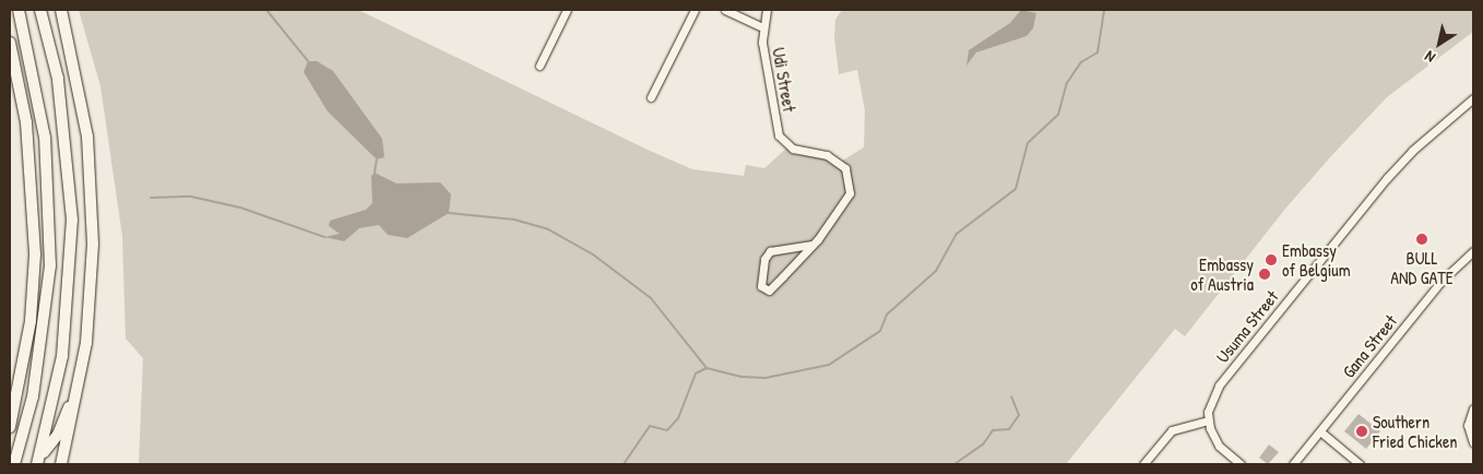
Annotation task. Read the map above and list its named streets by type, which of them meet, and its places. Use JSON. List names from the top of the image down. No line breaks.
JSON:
{"streets":{"street":["Udi Street","Usuma Street","Gana Street"]},"places":["BULL AND GATE","Embassy of Belgium","Embassy of Austria","Southern Fried Chicken"],"north":"bottom left"}
